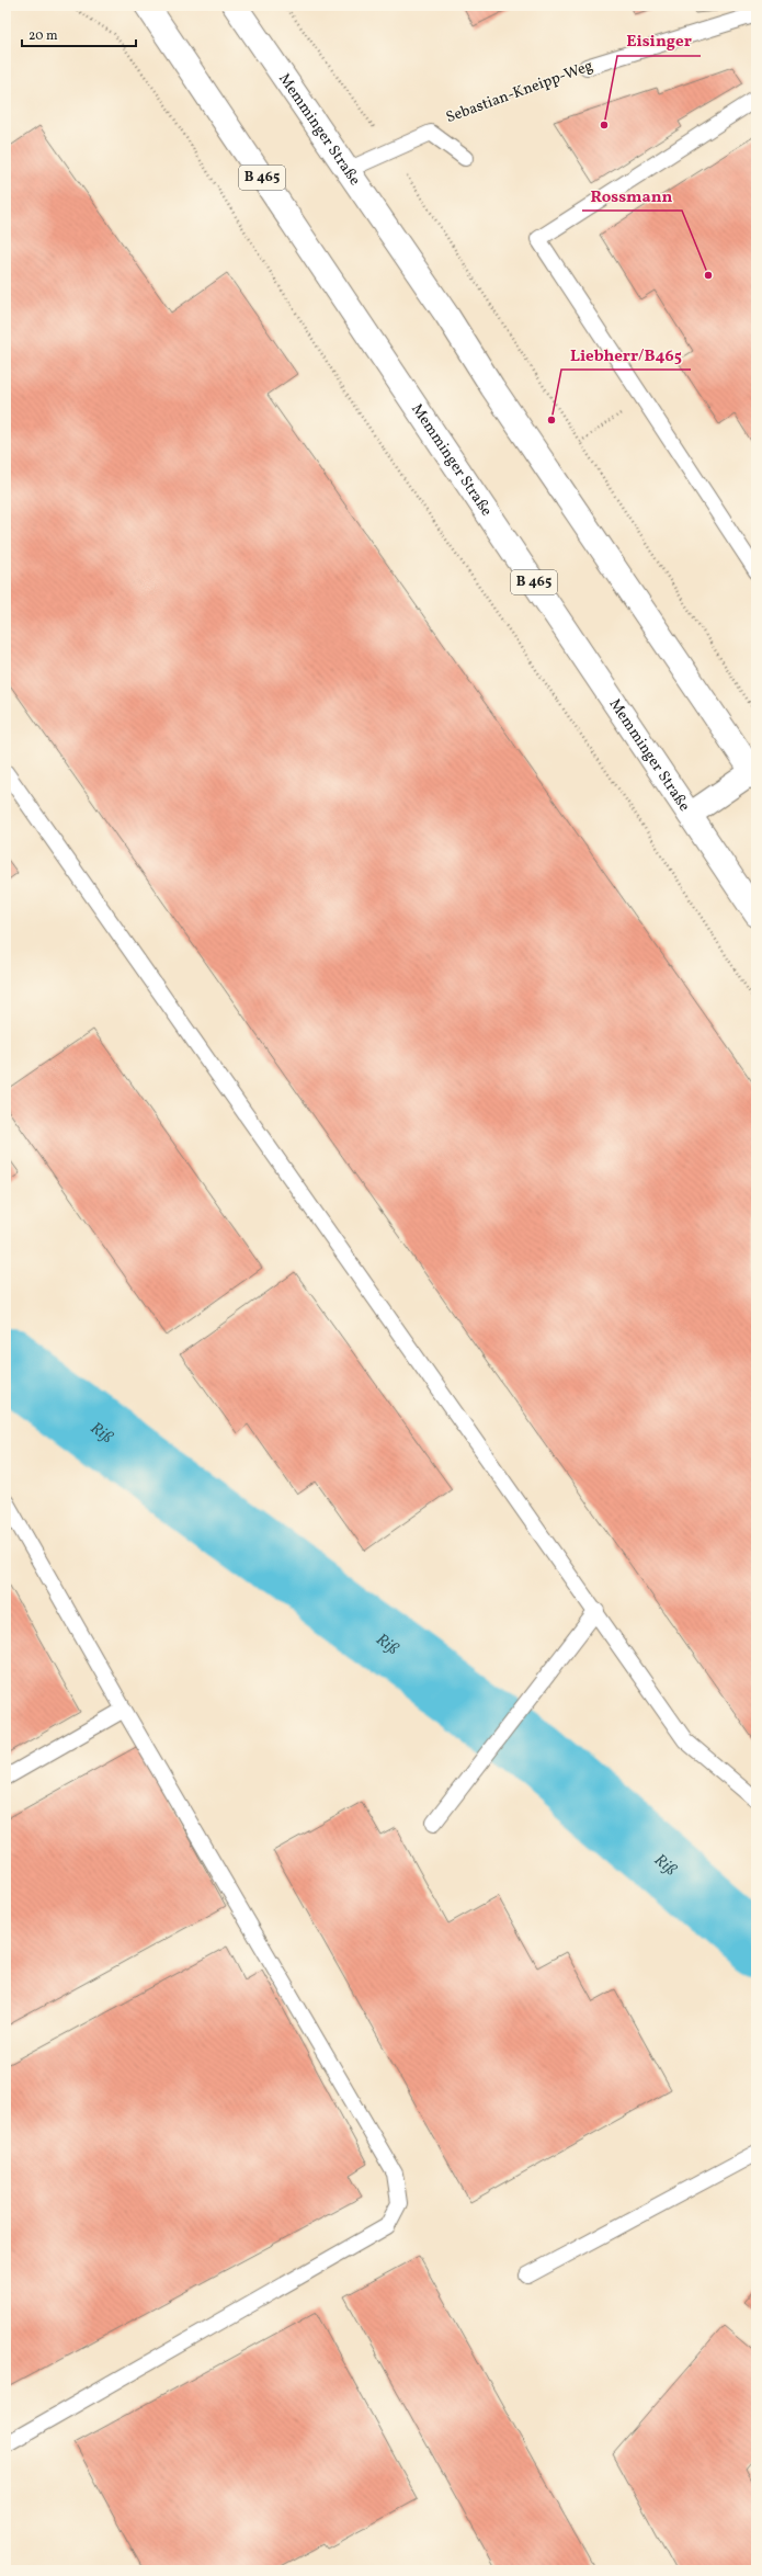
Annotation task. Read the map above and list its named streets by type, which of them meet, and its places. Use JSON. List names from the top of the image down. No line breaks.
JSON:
{"streets":{"main road":["Memminger Straße","B 465"],"lane":["Sebastian-Kneipp-Weg"]},"water":["Riß"],"places":["Eisinger","Rossmann","Liebherr/B465"],"scale_bar":"20 m"}
